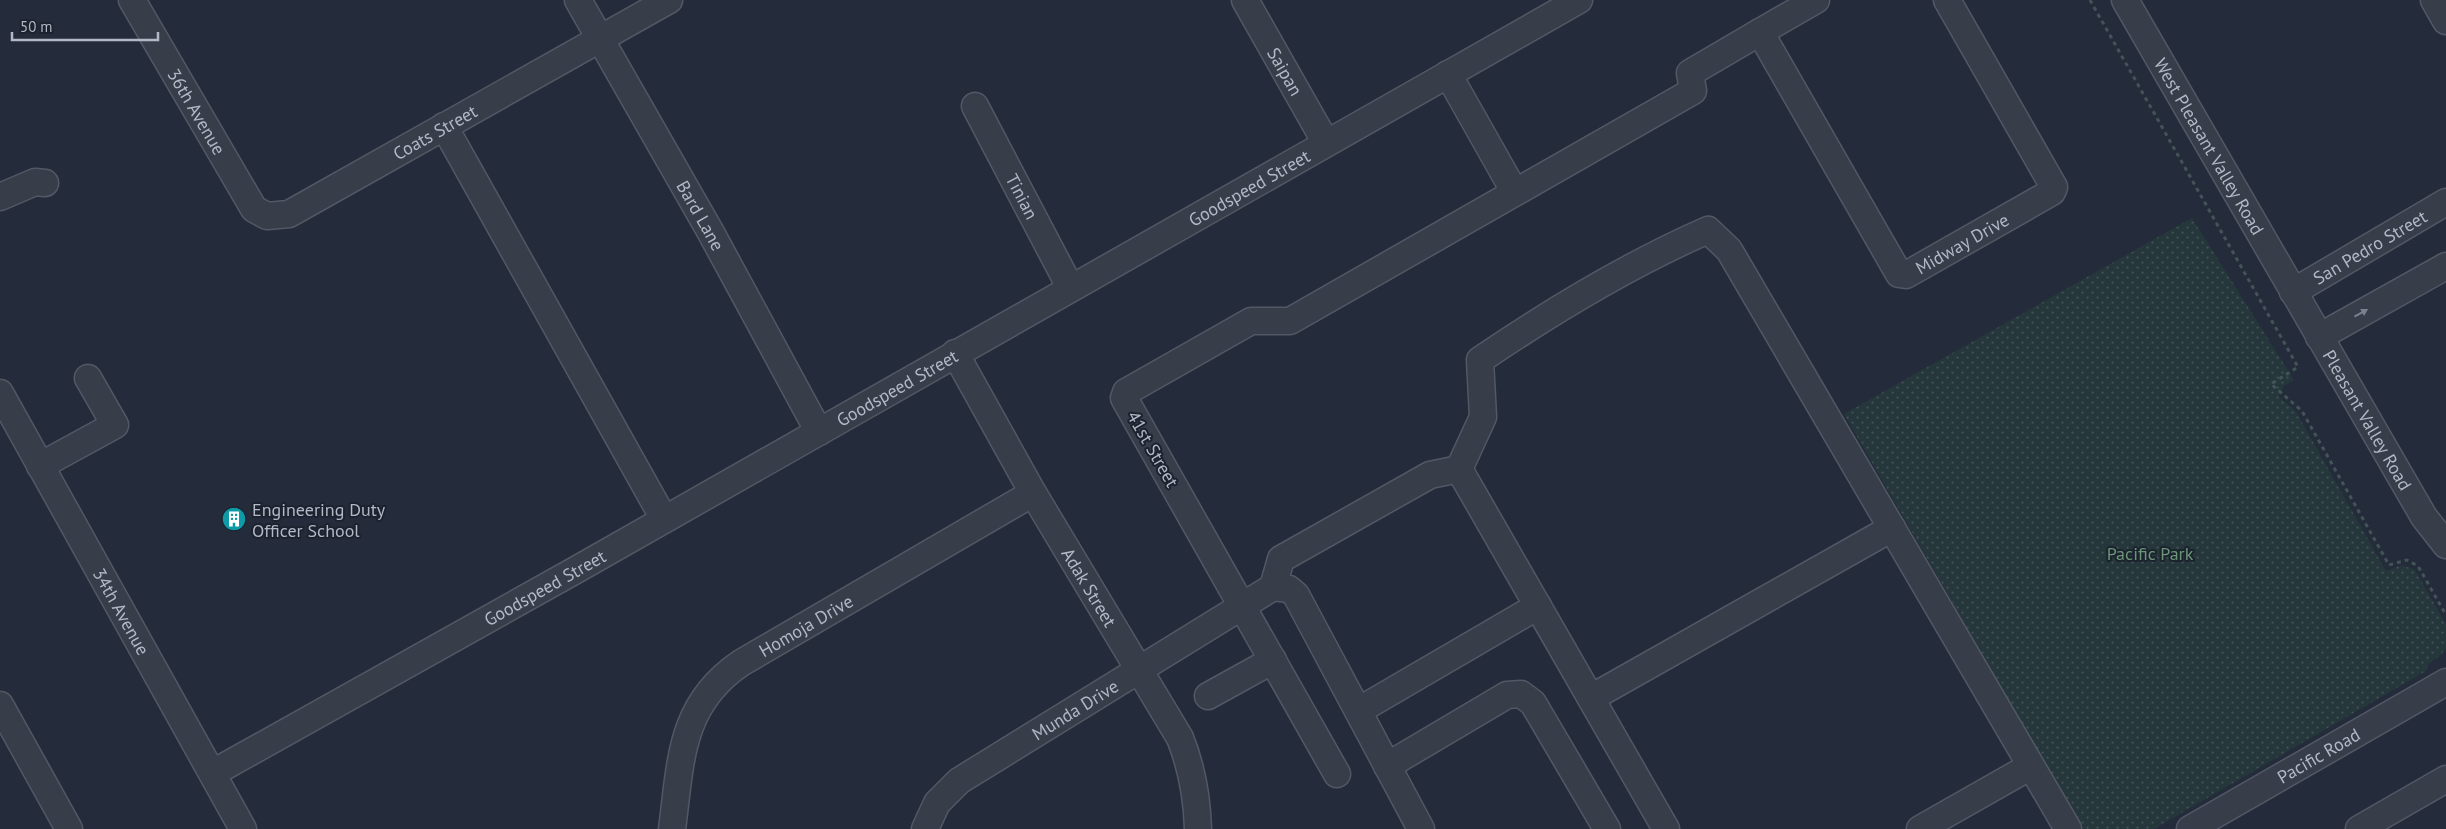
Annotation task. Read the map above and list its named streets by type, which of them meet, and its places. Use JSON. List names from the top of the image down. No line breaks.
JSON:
{"streets":{"street":["Saipan","36th Avenue","Coats Street","West Pleasant Valley Road","Goodspeed Street","Tinian","Bard Lane","Midway Drive","San Pedro Street","Pleasant Valley Road","41st Street","Adak Street","34th Avenue","Homoja Drive","Munda Drive","Pacific Road"]},"crossings":[["Saipan","Goodspeed Street"],["36th Avenue","Coats Street"],["Coats Street","Bard Lane"],["West Pleasant Valley Road","San Pedro Street"],["West Pleasant Valley Road","Pleasant Valley Road"],["Goodspeed Street","Tinian"],["Goodspeed Street","Bard Lane"],["Goodspeed Street","Adak Street"],["Goodspeed Street","34th Avenue"],["Midway Drive","41st Street"],["San Pedro Street","Pleasant Valley Road"],["41st Street","Munda Drive"],["Adak Street","Homoja Drive"],["Adak Street","Munda Drive"]],"parks":["Pacific Park"],"places":{"building":["Engineering Duty Officer School"]},"scale_bar":"50 m"}
